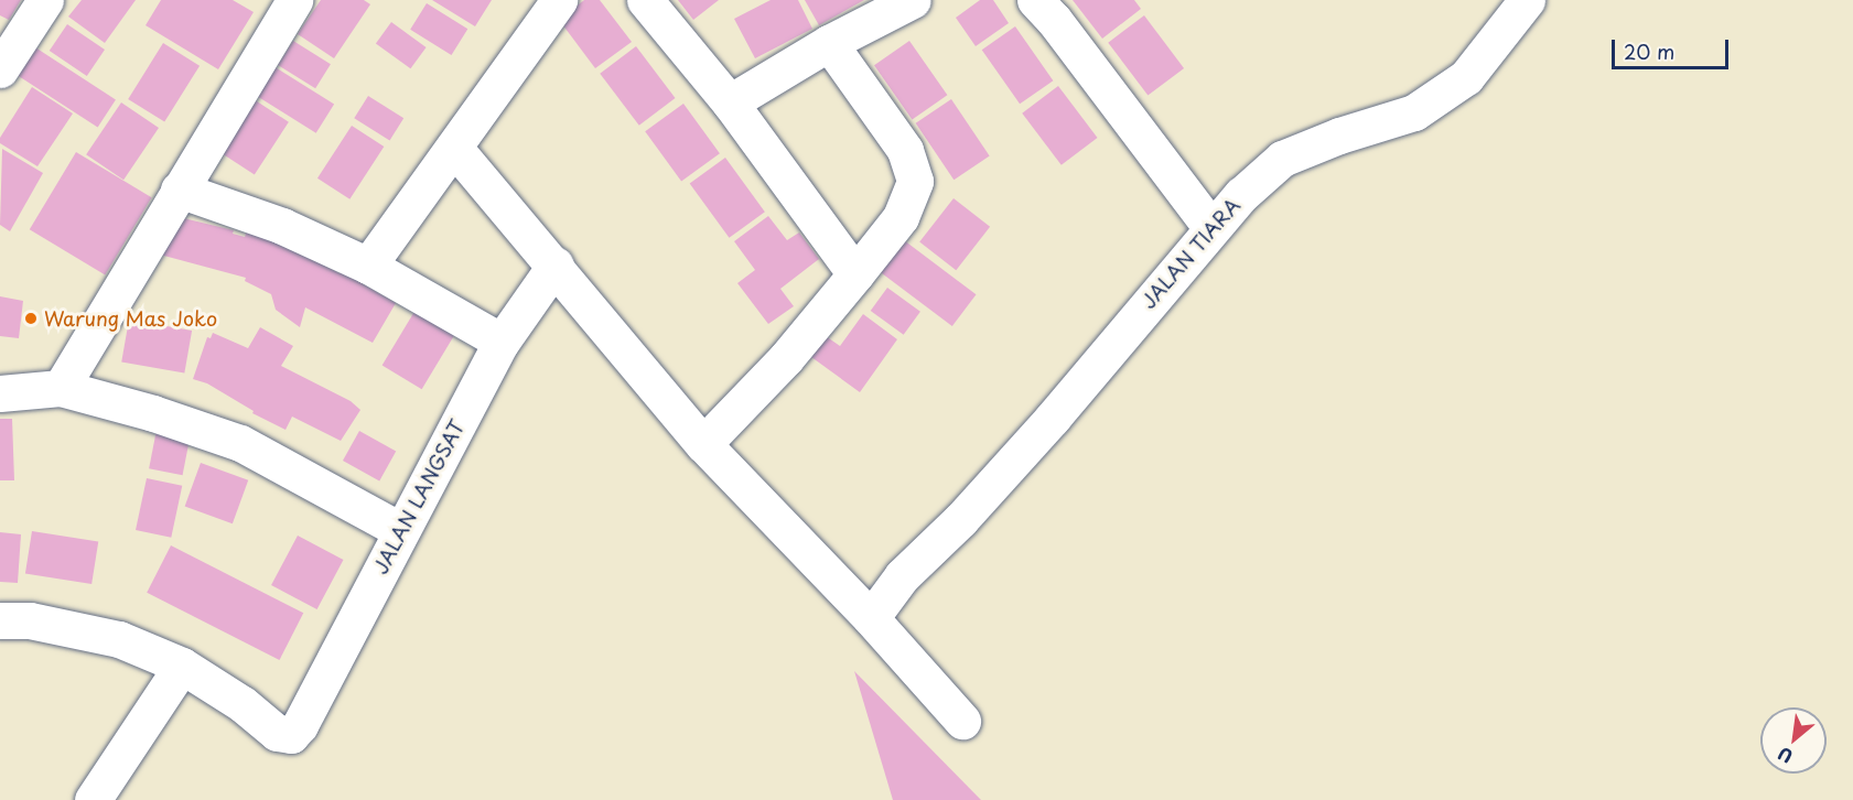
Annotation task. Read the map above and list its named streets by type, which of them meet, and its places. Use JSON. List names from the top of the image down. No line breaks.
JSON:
{"streets":{"street":["JALAN TIARA","JALAN LANGSAT"]},"places":["Warung Mas Joko"],"scale_bar":"20 m","north":"bottom left"}
